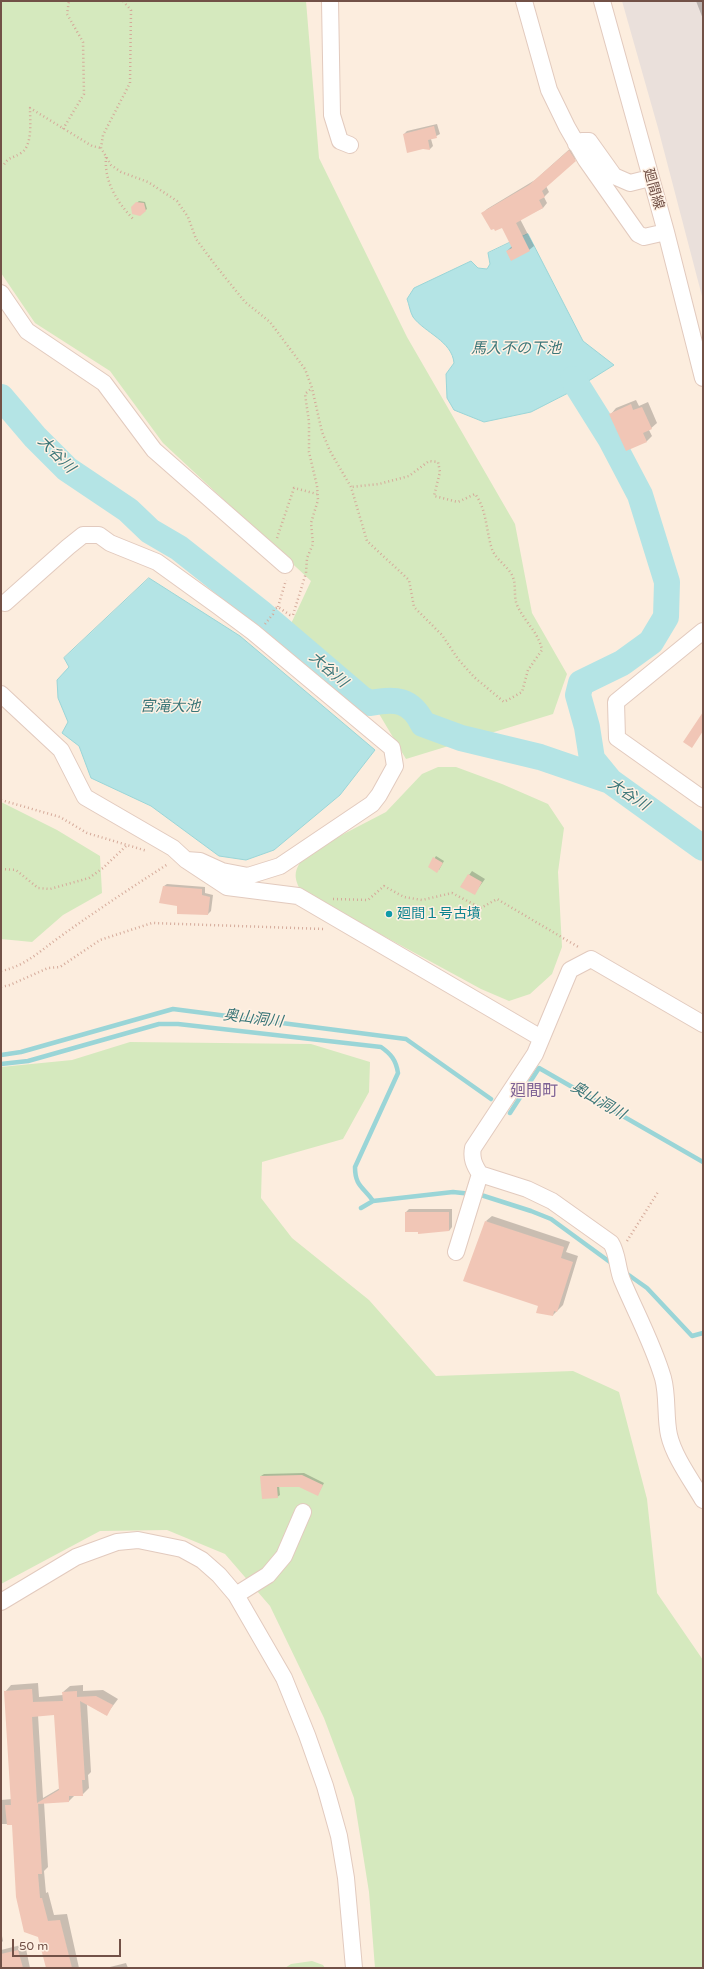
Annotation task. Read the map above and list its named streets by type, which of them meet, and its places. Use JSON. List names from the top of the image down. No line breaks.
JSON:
{"streets":{"street":["廻間線"]},"districts":["廻間町"],"water":["馬入不の下池","大谷川","宮滝大池","奥山洞川"],"places":["廻間１号古墳"],"scale_bar":"50 m"}
